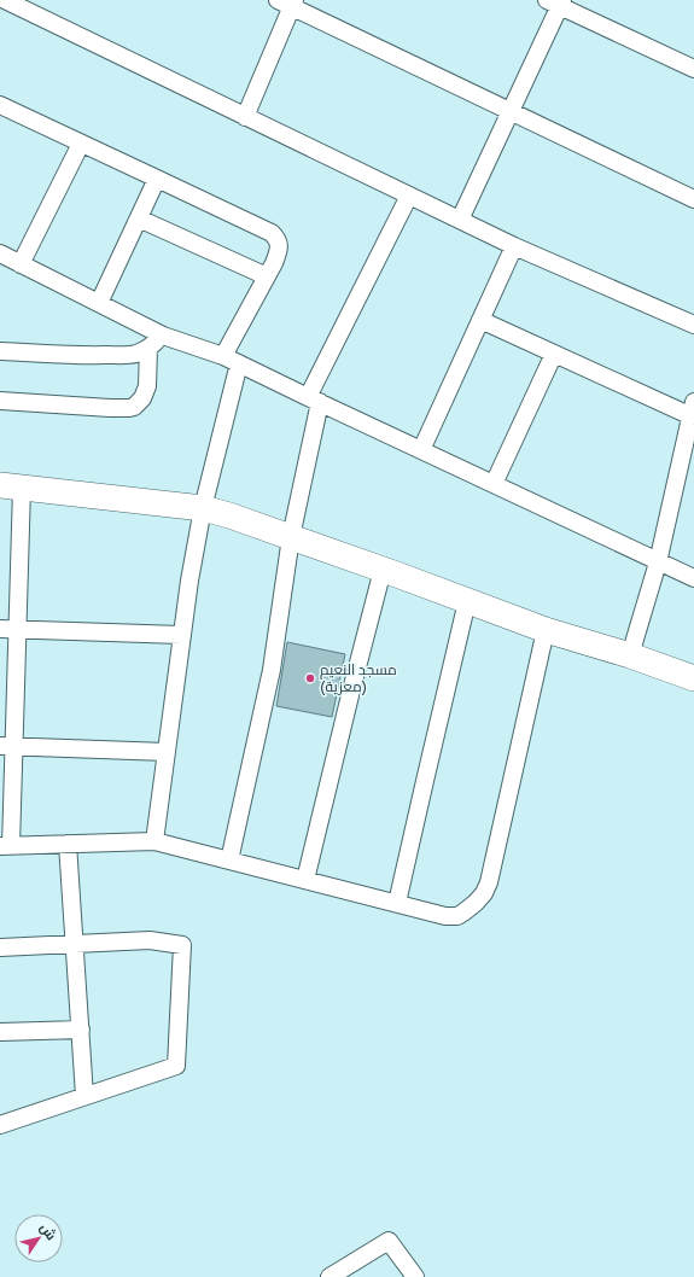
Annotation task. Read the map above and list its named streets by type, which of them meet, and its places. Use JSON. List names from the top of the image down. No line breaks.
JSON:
{"places":["مسجد النعيم (معزية)"],"north":"top right"}
